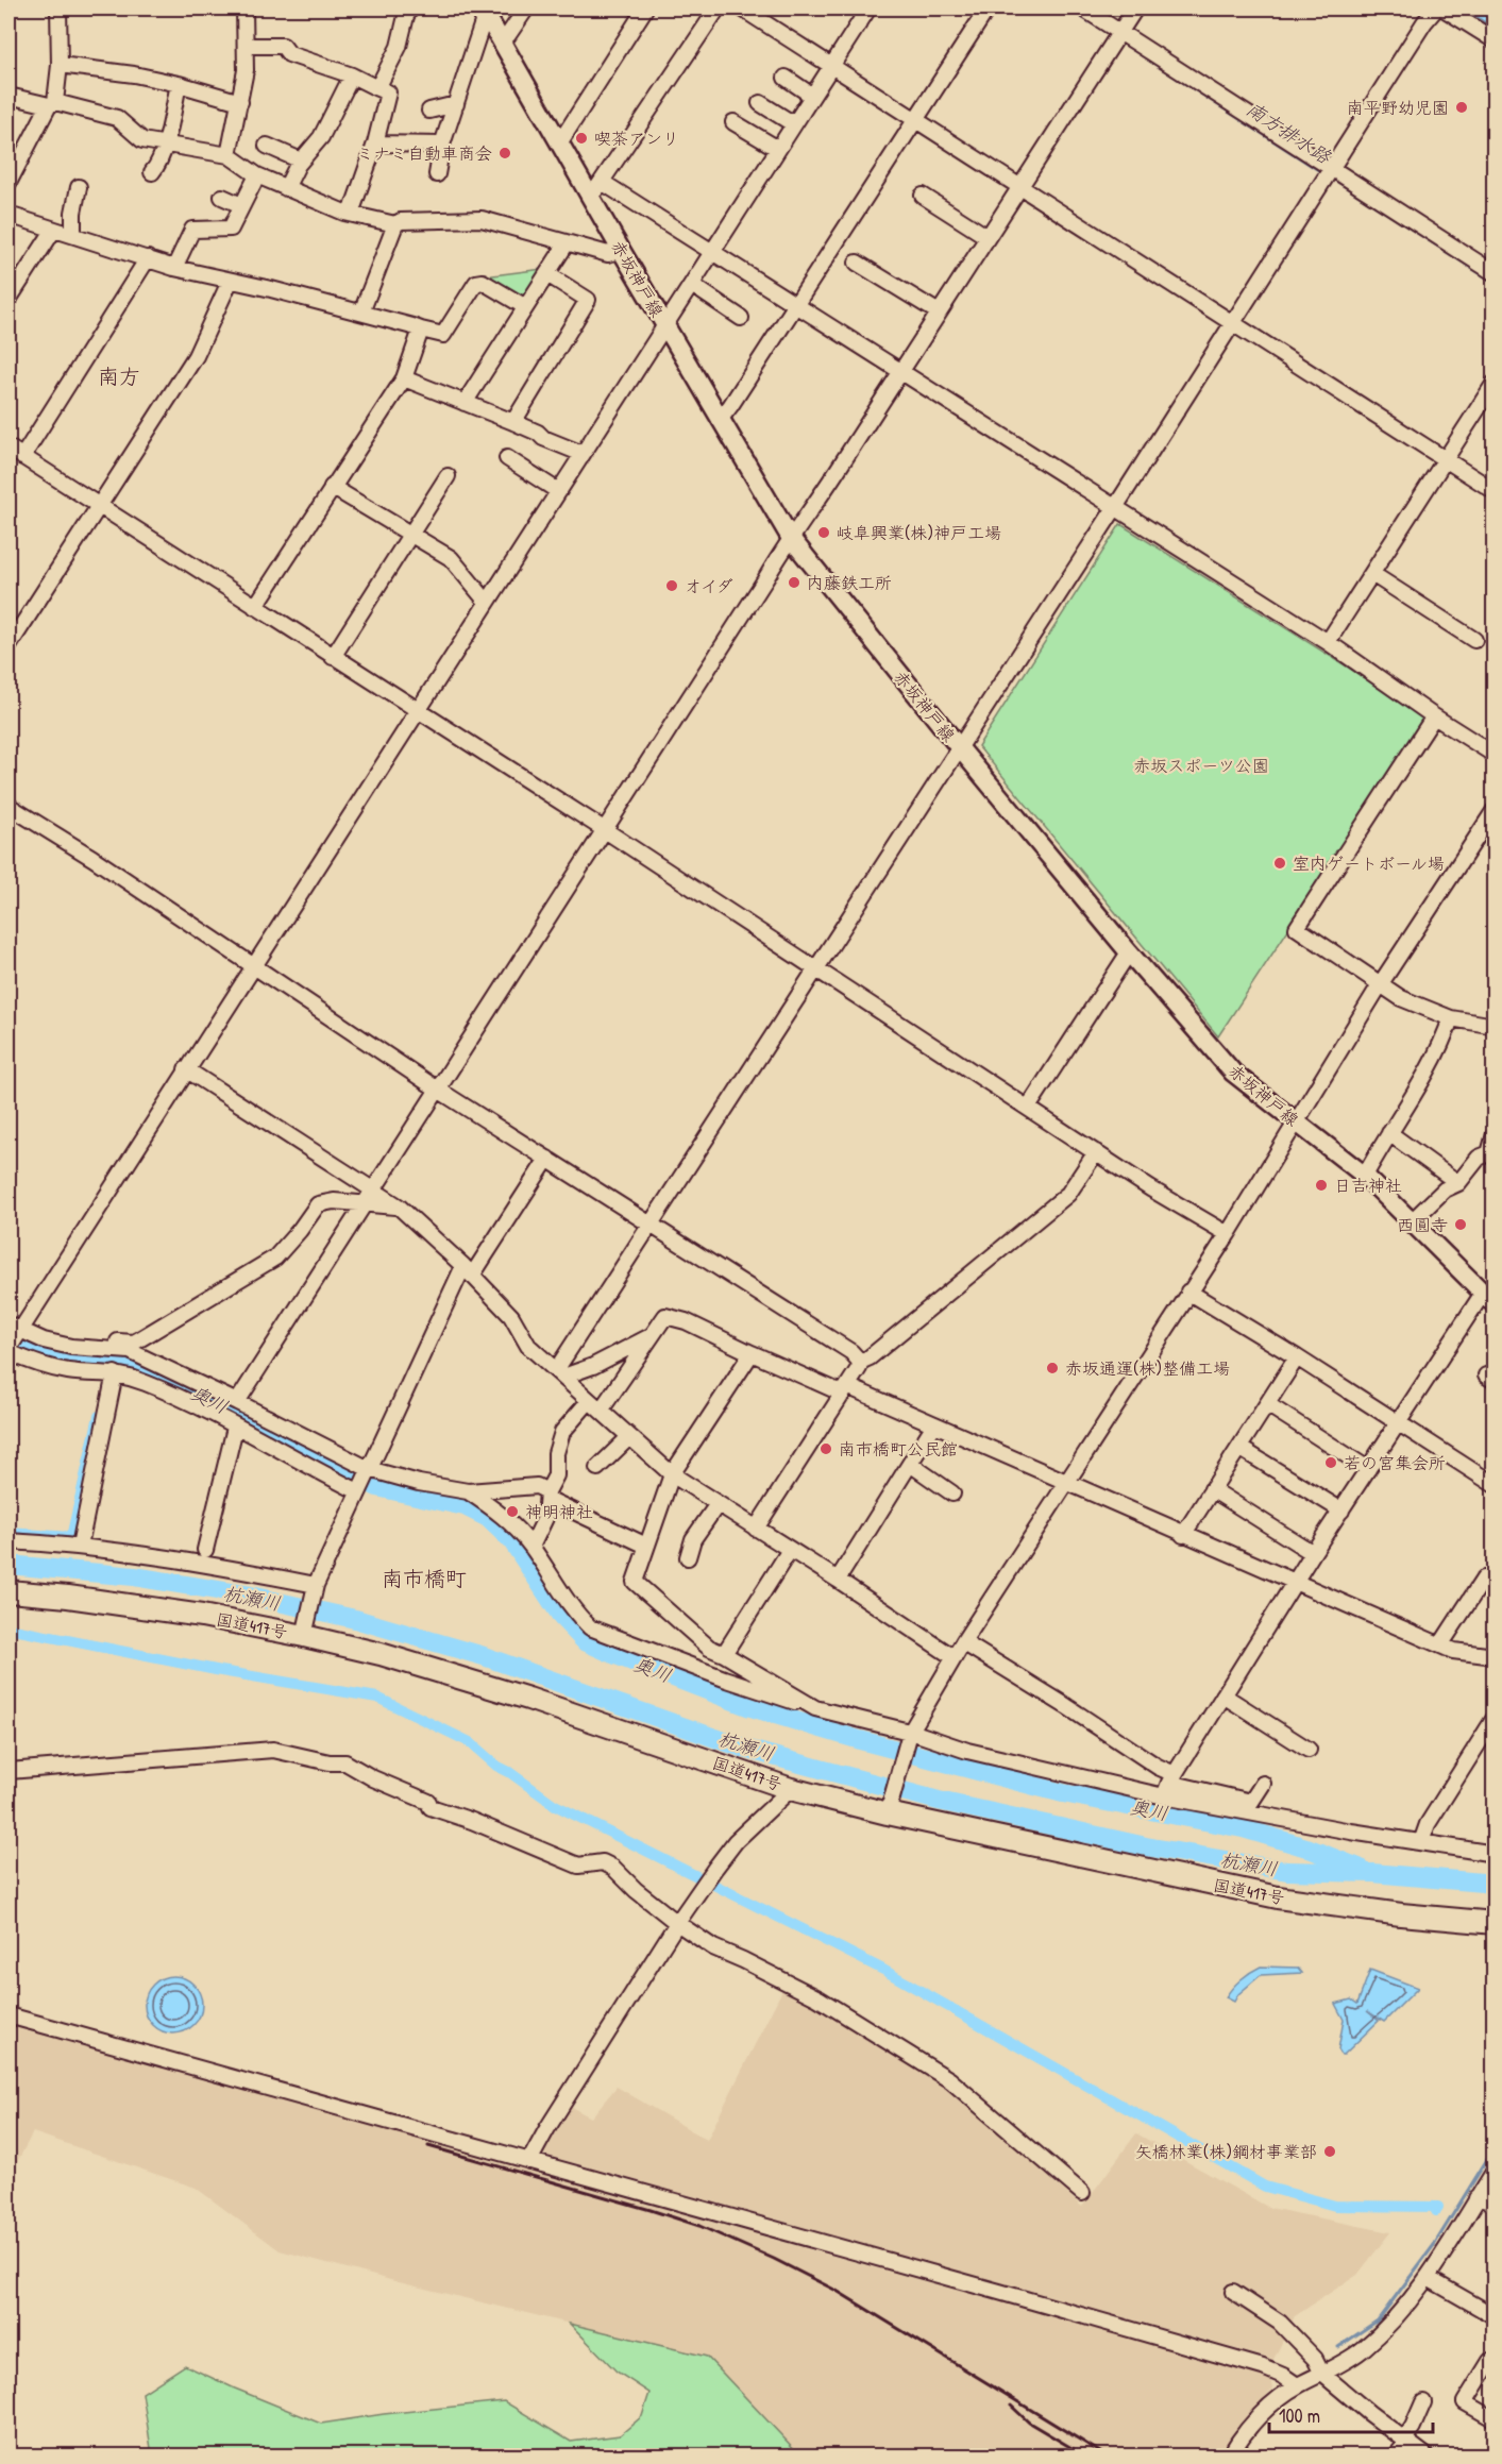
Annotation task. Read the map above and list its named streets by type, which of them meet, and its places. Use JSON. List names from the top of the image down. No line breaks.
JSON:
{"streets":{"highway":["国道417号"],"main road":["赤坂神戸線"]},"districts":["南方","南市橋町"],"water":["南方排水路","奥川","杭瀬川"],"parks":["赤坂スポーツ公園"],"places":["南平野幼児園","喫茶アンリ","ミナミ自動車商会","岐阜興業(株)神戸工場","内藤鉄工所","オイダ","室内ゲートボール場","日吉神社","西圓寺","赤坂通運(株)整備工場","南市橋町公民館","若の宮集会所","神明神社","矢橋林業(株)鋼材事業部"],"scale_bar":"100 m"}
